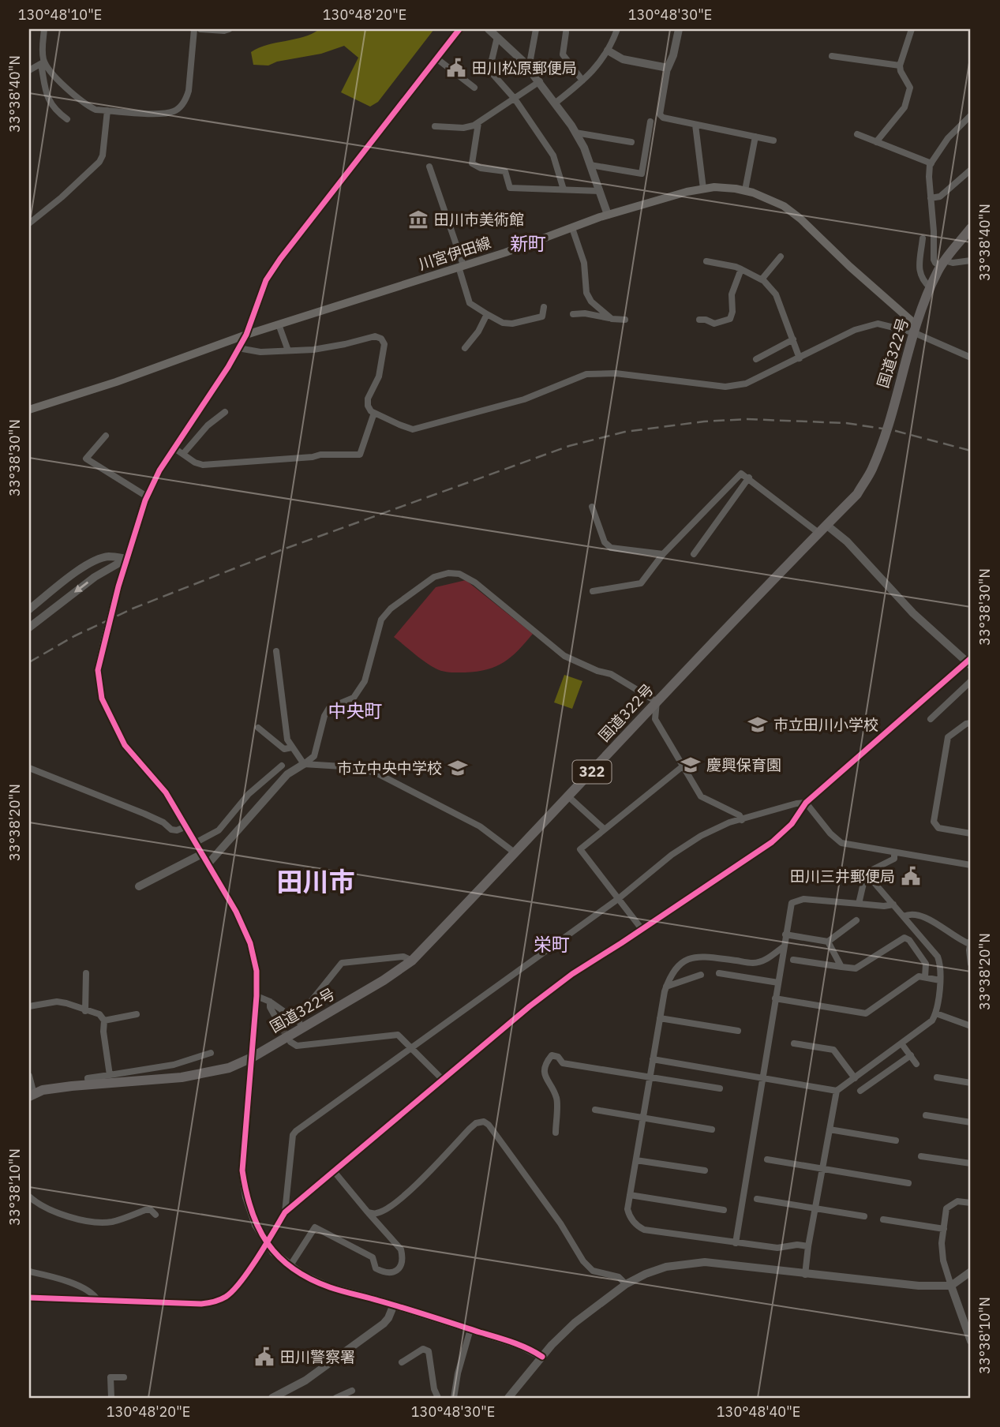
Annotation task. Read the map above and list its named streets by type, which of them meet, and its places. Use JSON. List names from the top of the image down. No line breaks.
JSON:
{"streets":{"highway":["国道322号","322"],"main road":["川宮伊田線"]},"crossings":[["川宮伊田線","国道322号"]],"districts":["新町","中央町","田川市","栄町"],"places":{"public building":["田川松原郵便局","田川三井郵便局","田川警察署"],"museum":["田川市美術館"],"school or university":["市立田川小学校","慶興保育園","市立中央中学校"]},"coordinates":["130°48'10\"E","130°48'20\"E","130°48'30\"E","33°38'40\"N","33°38'30\"N","33°38'20\"N","33°38'10\"N","130°48'40\"E"]}
